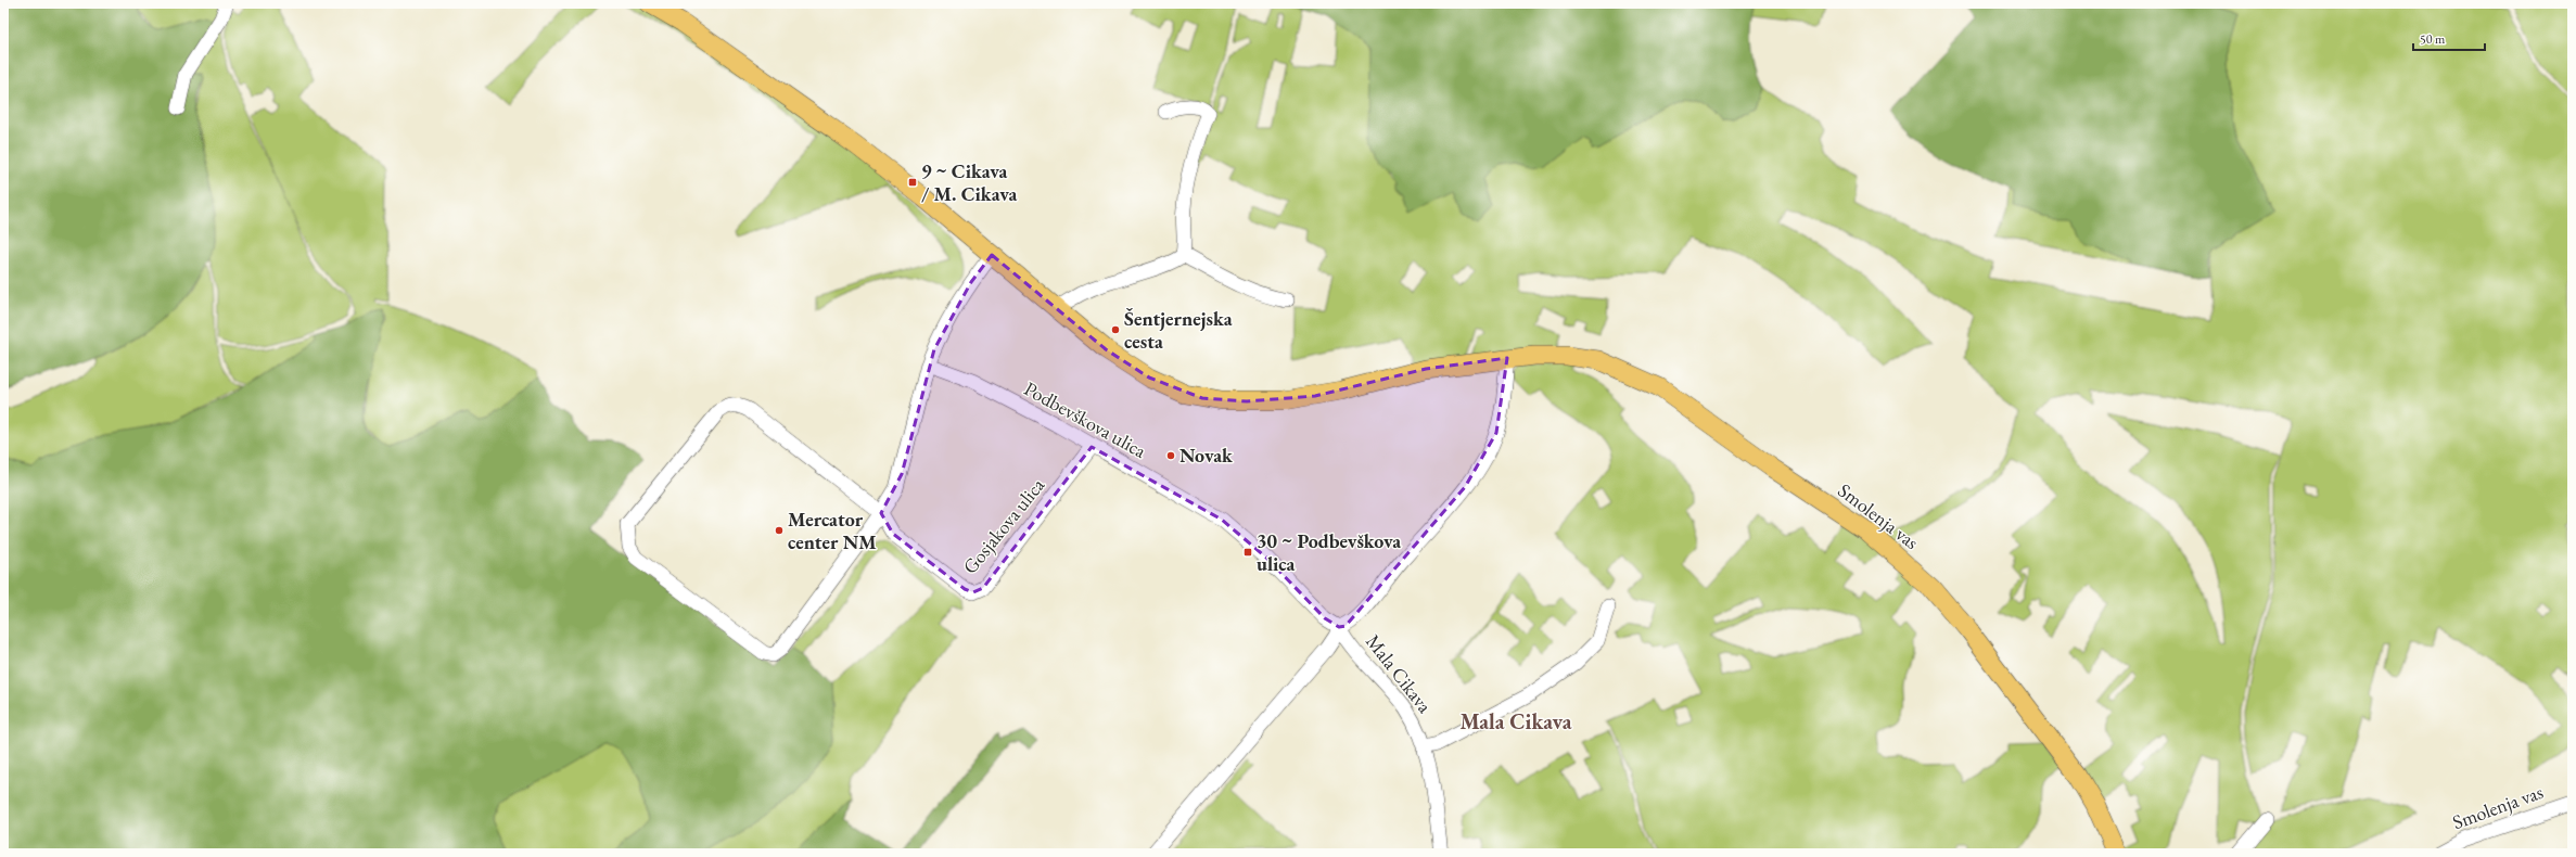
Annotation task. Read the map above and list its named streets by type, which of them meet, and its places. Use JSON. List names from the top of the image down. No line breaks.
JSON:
{"streets":{"main road":["Smolenja vas"],"street":["Podbevškova ulica","Gosjakova ulica","Mala Cikava"]},"crossings":[["Podbevškova ulica","Gosjakova ulica"],["Podbevškova ulica","Mala Cikava"]],"districts":["Mala Cikava"],"places":{"transit":["9 ~ Cikava / M. Cikava","30 ~ Podbevškova ulica"],"other":["Šentjernejska cesta","Novak","Mercator center NM"]},"scale_bar":"50 m"}
